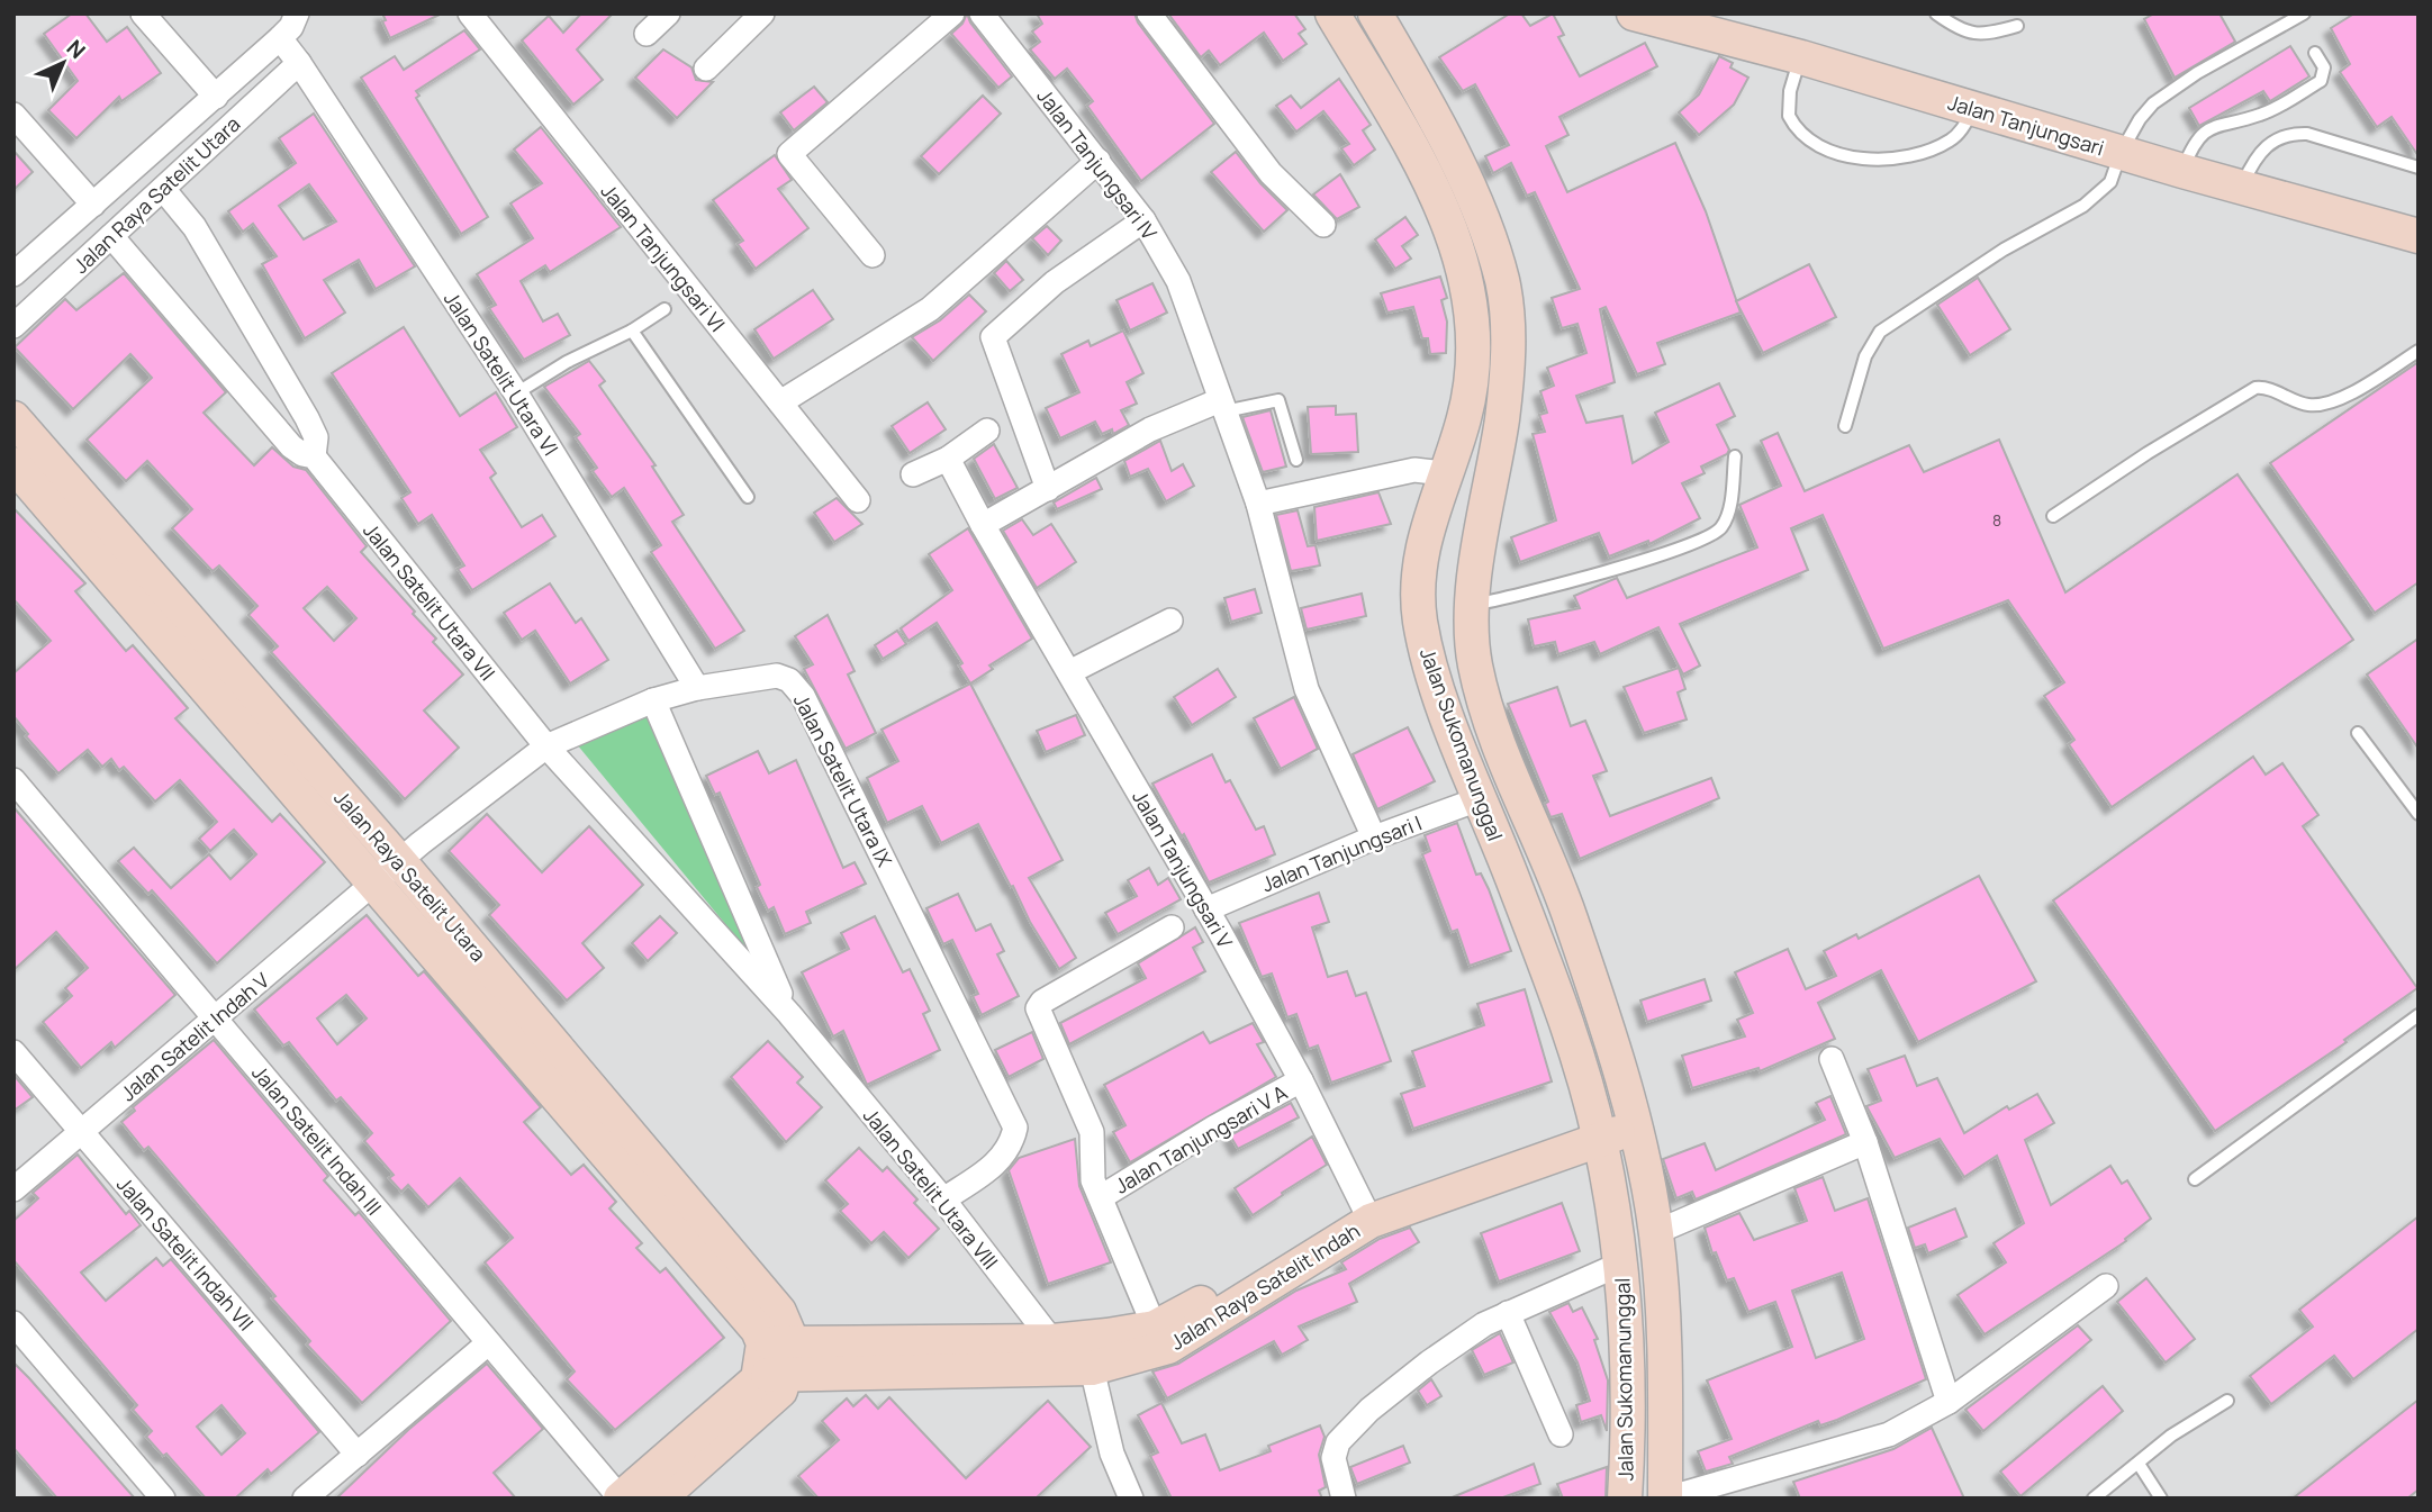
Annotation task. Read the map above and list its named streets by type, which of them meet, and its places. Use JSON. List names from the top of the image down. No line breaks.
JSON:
{"streets":{"main road":["Jalan Tanjungsari","Jalan Raya Satelit Utara","Jalan Sukomanunggal","Jalan Raya Satelit Indah"],"street":["Jalan Tanjungsari IV","Jalan Tanjungsari VI","Jalan Satelit Utara VI","Jalan Satelit Utara VII","Jalan Satelit Utara IX","Jalan Tanjungsari I","Jalan Tanjungsari V","Jalan Satelit Indah V","Jalan Tanjungsari V A","Jalan Satelit Indah III","Jalan Satelit Utara VIII","Jalan Satelit Indah VII"]},"crossings":[["Jalan Tanjungsari IV","Jalan Tanjungsari I"],["Jalan Raya Satelit Utara","Jalan Satelit Utara VI"],["Jalan Raya Satelit Utara","Jalan Satelit Utara VII"],["Jalan Raya Satelit Utara","Jalan Satelit Utara IX"],["Jalan Raya Satelit Utara","Jalan Satelit Indah V"],["Jalan Raya Satelit Utara","Jalan Raya Satelit Indah"],["Jalan Satelit Utara VI","Jalan Satelit Utara IX"],["Jalan Satelit Utara VII","Jalan Satelit Utara IX"],["Jalan Satelit Utara VII","Jalan Satelit Utara VIII"],["Jalan Sukomanunggal","Jalan Tanjungsari I"],["Jalan Sukomanunggal","Jalan Raya Satelit Indah"],["Jalan Satelit Utara IX","Jalan Satelit Indah V"],["Jalan Satelit Utara IX","Jalan Satelit Utara VIII"],["Jalan Tanjungsari I","Jalan Tanjungsari V"],["Jalan Tanjungsari V","Jalan Tanjungsari V A"],["Jalan Tanjungsari V","Jalan Raya Satelit Indah"],["Jalan Satelit Indah V","Jalan Satelit Indah III"],["Jalan Satelit Indah V","Jalan Satelit Indah VII"],["Jalan Tanjungsari V A","Jalan Raya Satelit Indah"],["Jalan Satelit Utara VIII","Jalan Raya Satelit Indah"]],"house_numbers":["8"],"north":"top right"}
